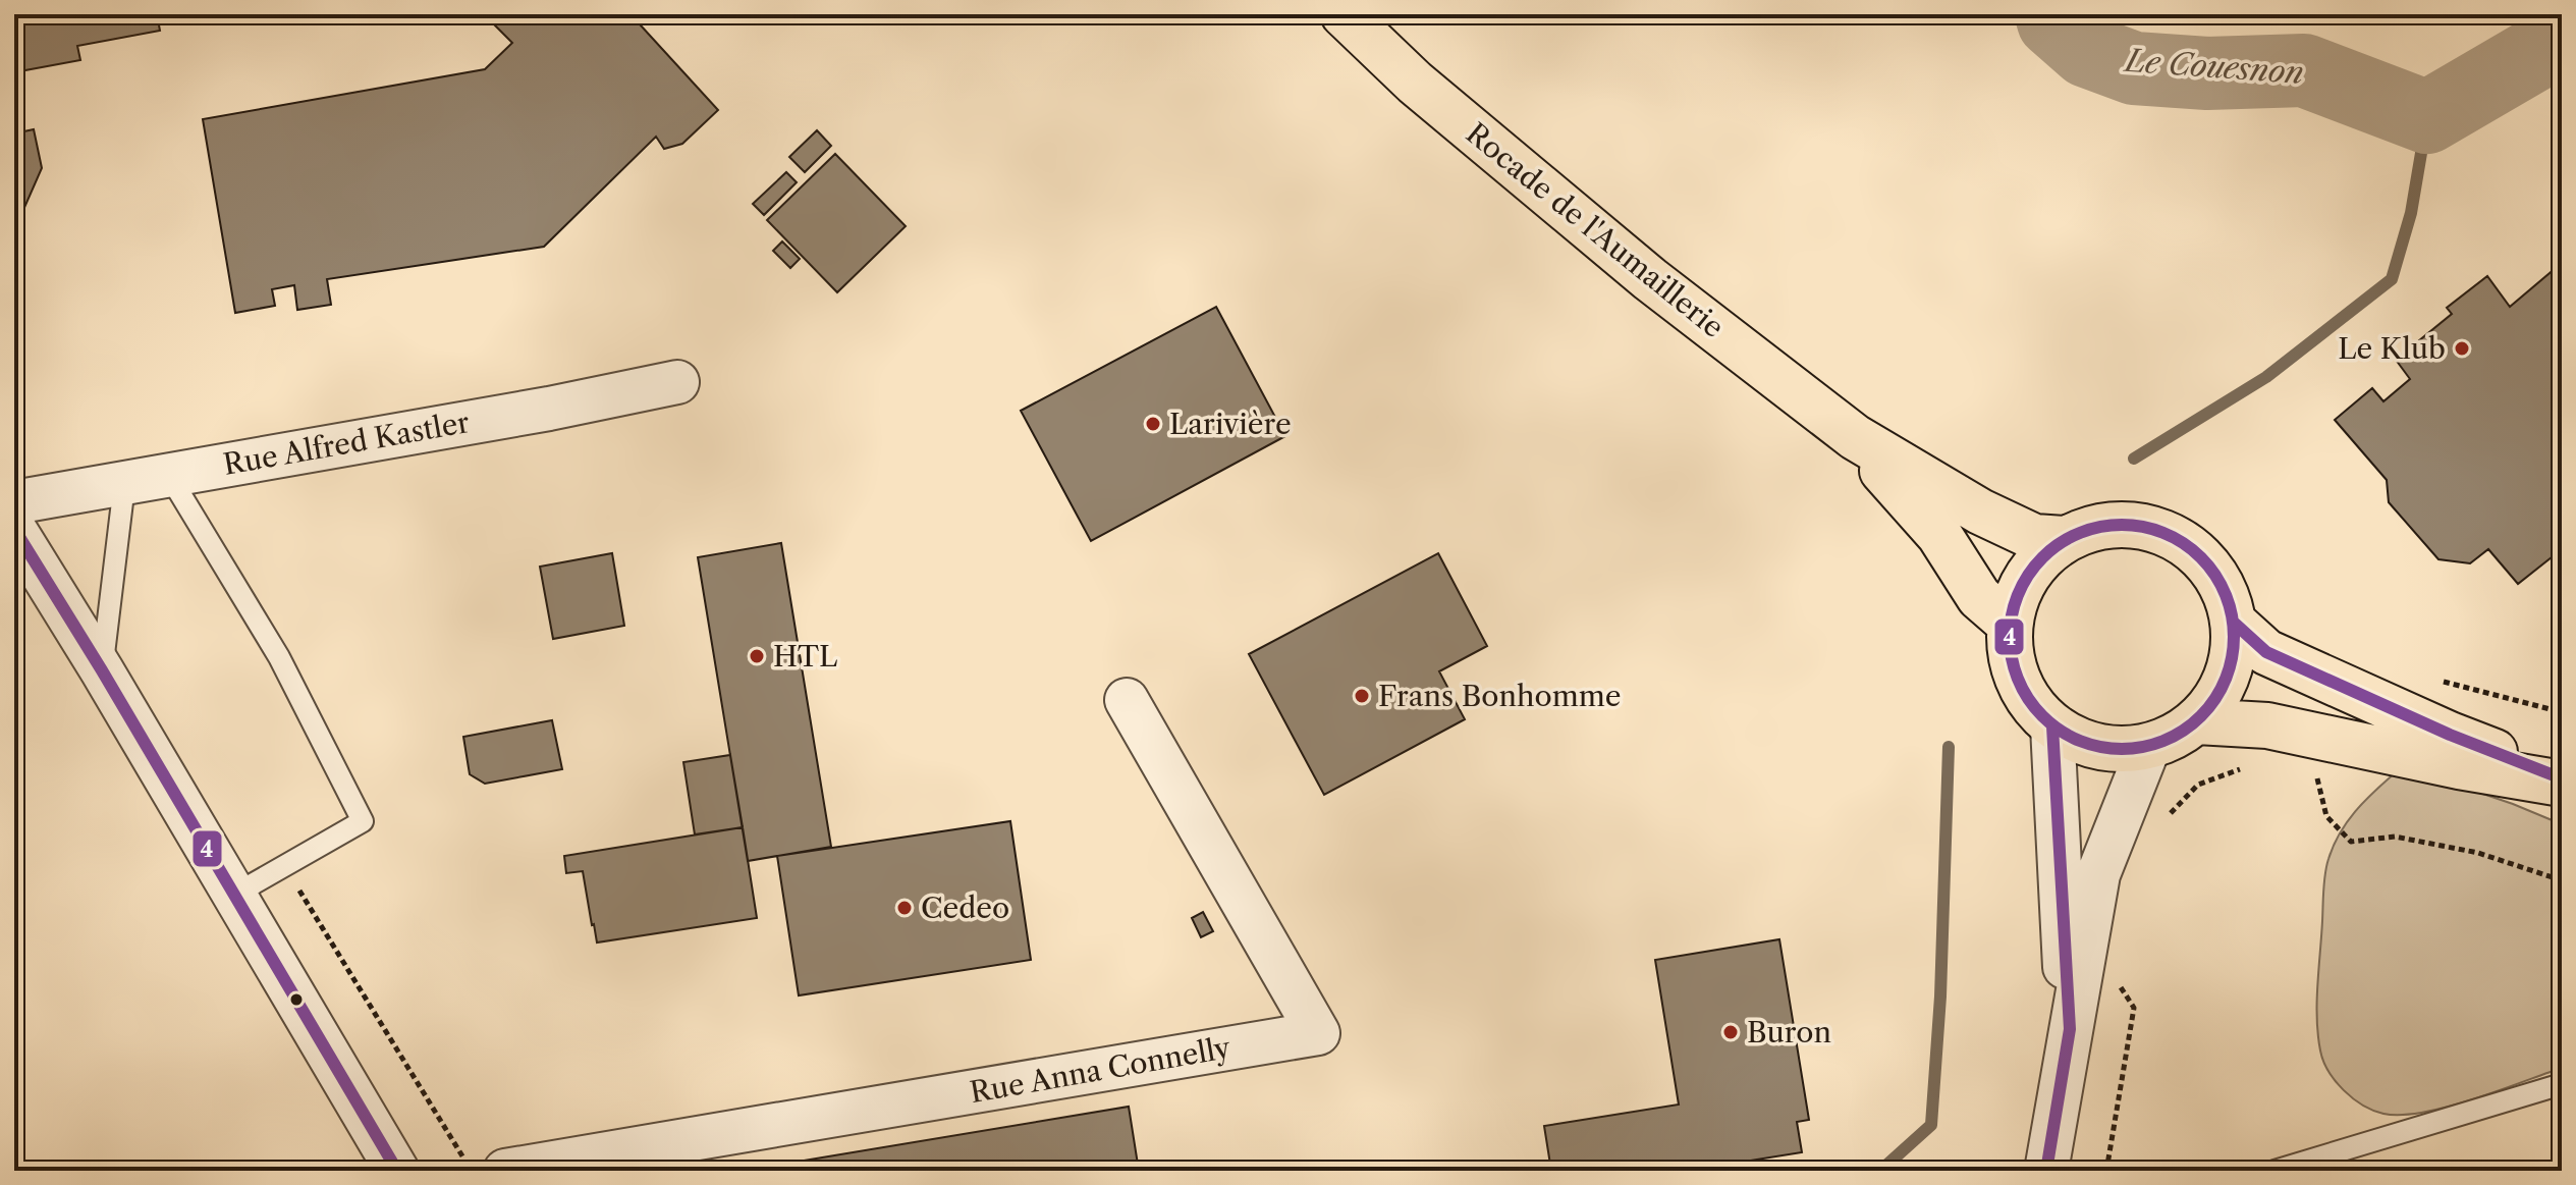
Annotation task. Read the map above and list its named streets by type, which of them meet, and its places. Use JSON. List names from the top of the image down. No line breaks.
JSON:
{"streets":{"main road":["Rocade de l'Aumaillerie"],"street":["Rue Alfred Kastler","Rue Anna Connelly"]},"water":["Le Couesnon"],"places":["Le Klub","Larivière","HTL","Frans Bonhomme","Cedeo","Buron"],"lines":["transit line 4"]}
